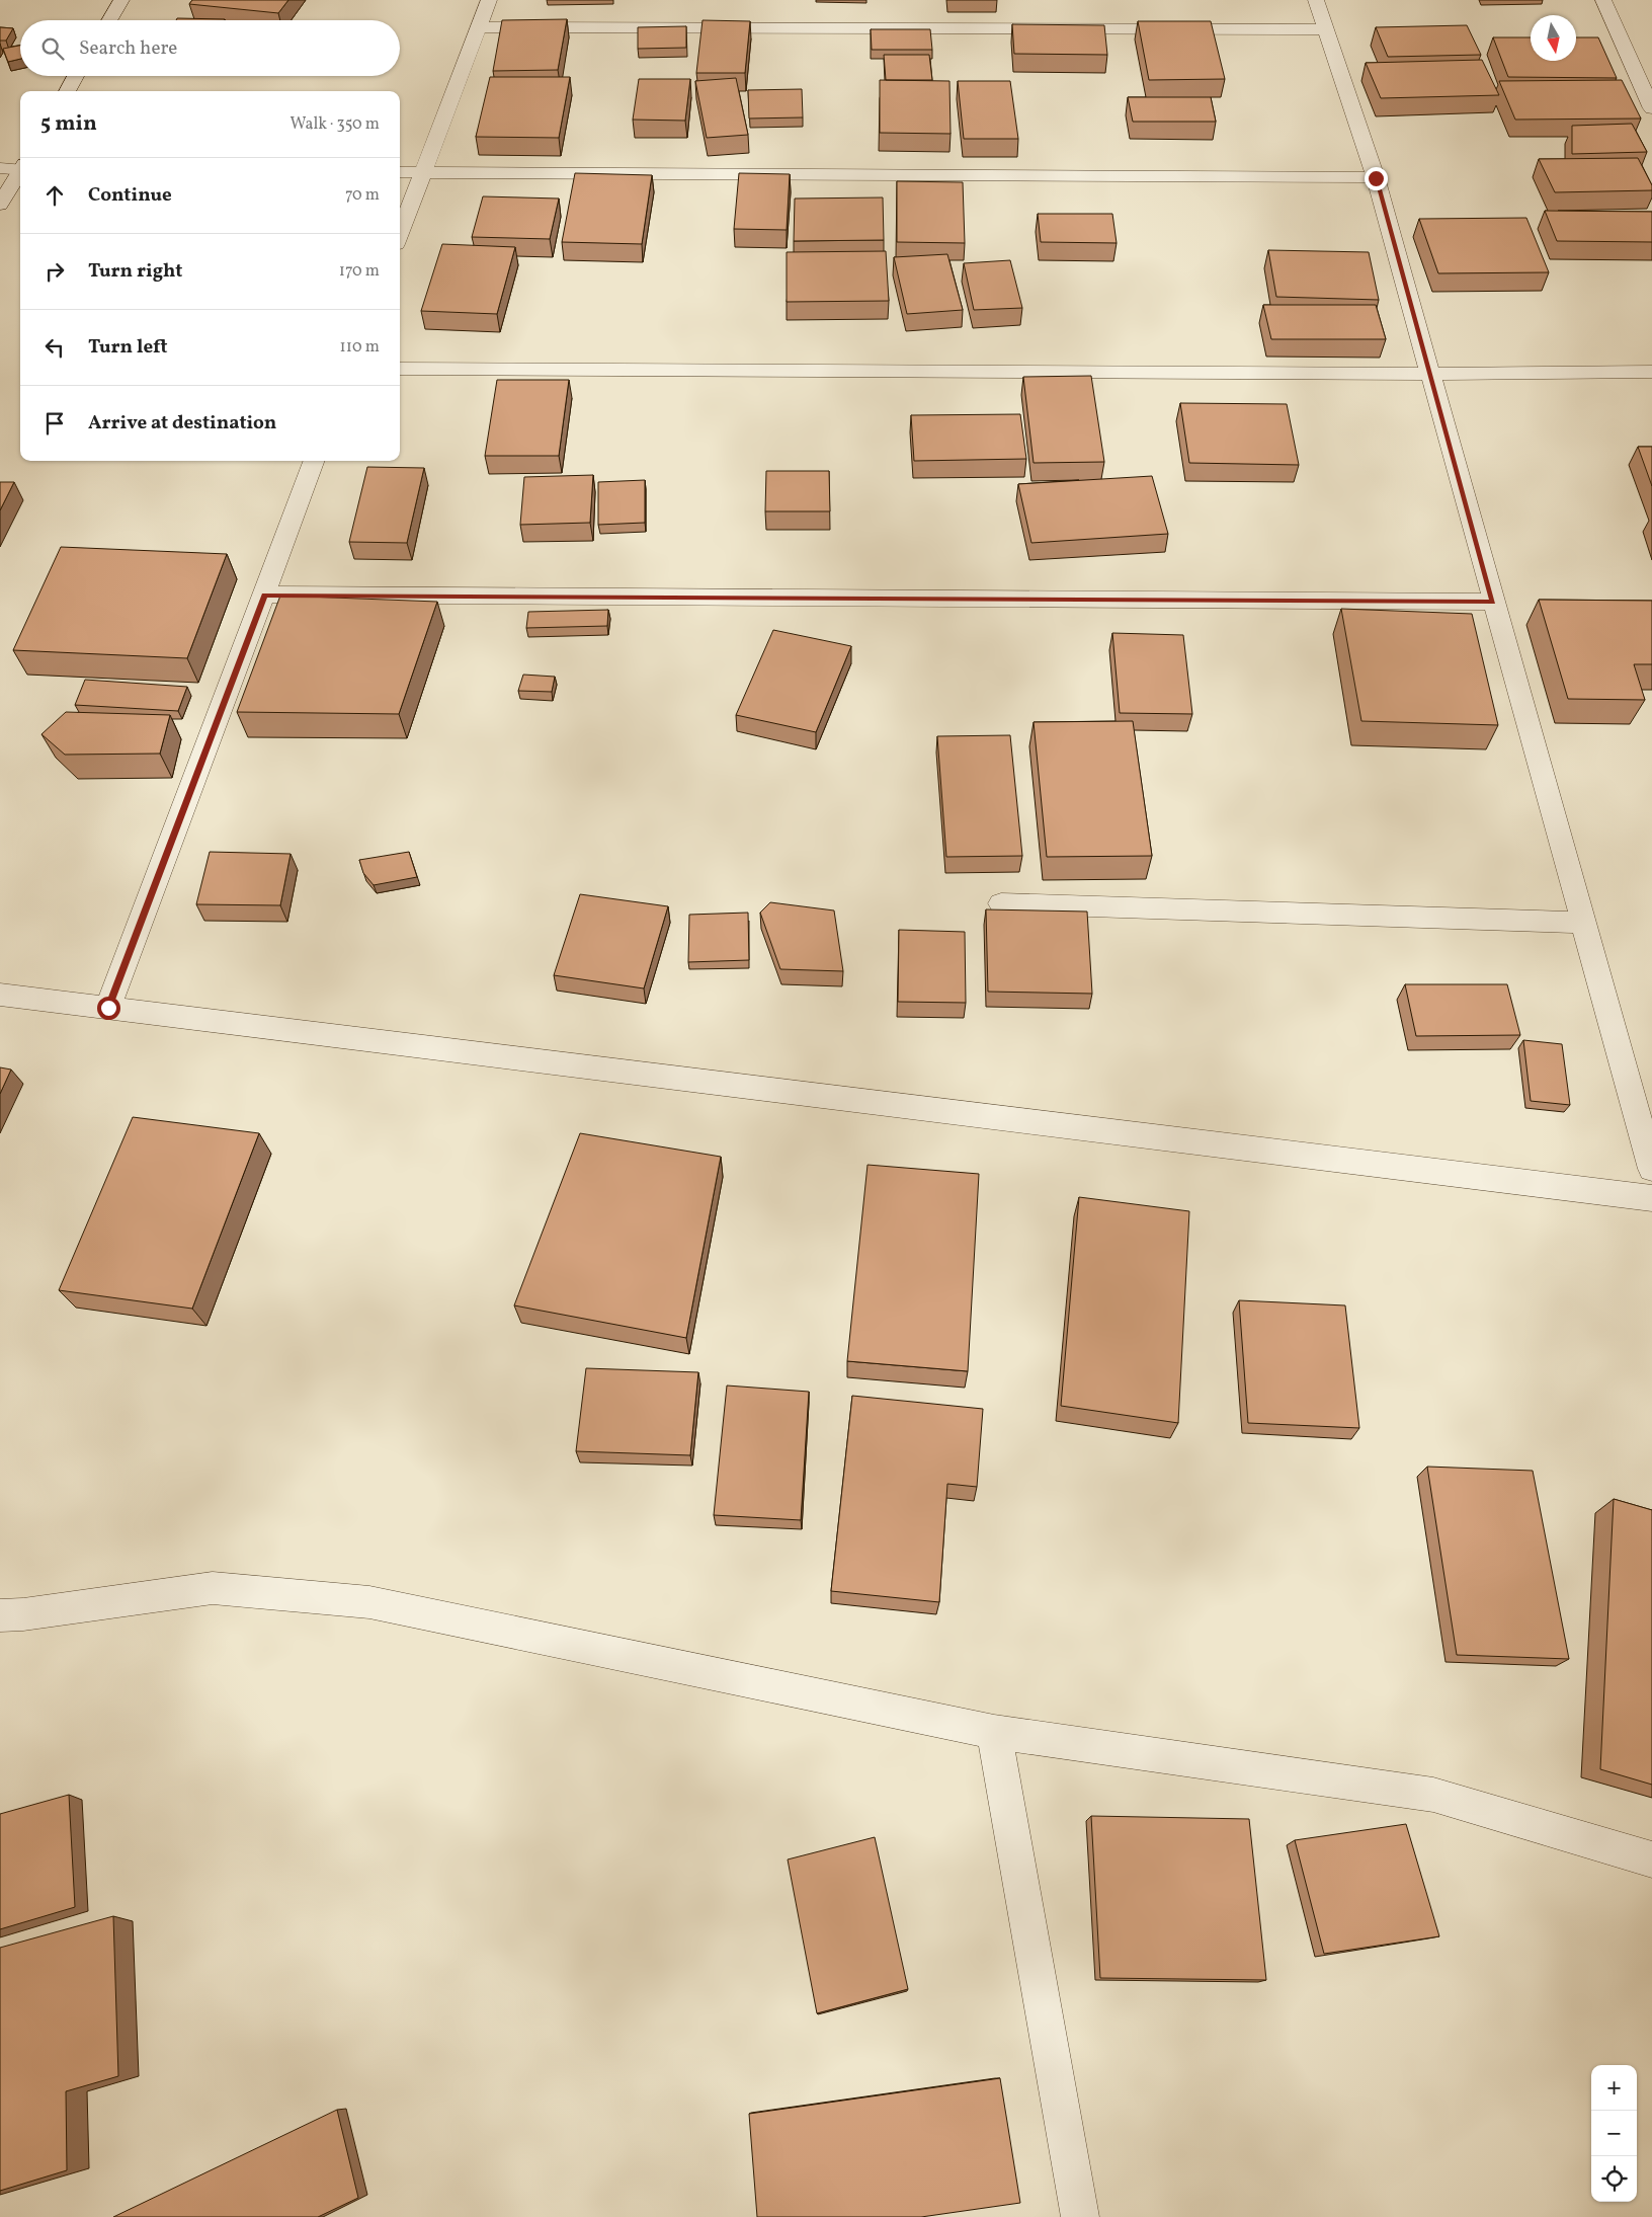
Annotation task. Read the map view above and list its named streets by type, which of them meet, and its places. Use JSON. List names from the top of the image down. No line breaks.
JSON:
{"north":"bottom","page":{"search":"Search here","heading":["5 min","Walk · 350 m"],"list":[["Continue","70 m"],["Turn right","170 m"],["Turn left","110 m"],"Arrive at destination"],"map_buttons":["+","−"]}}
